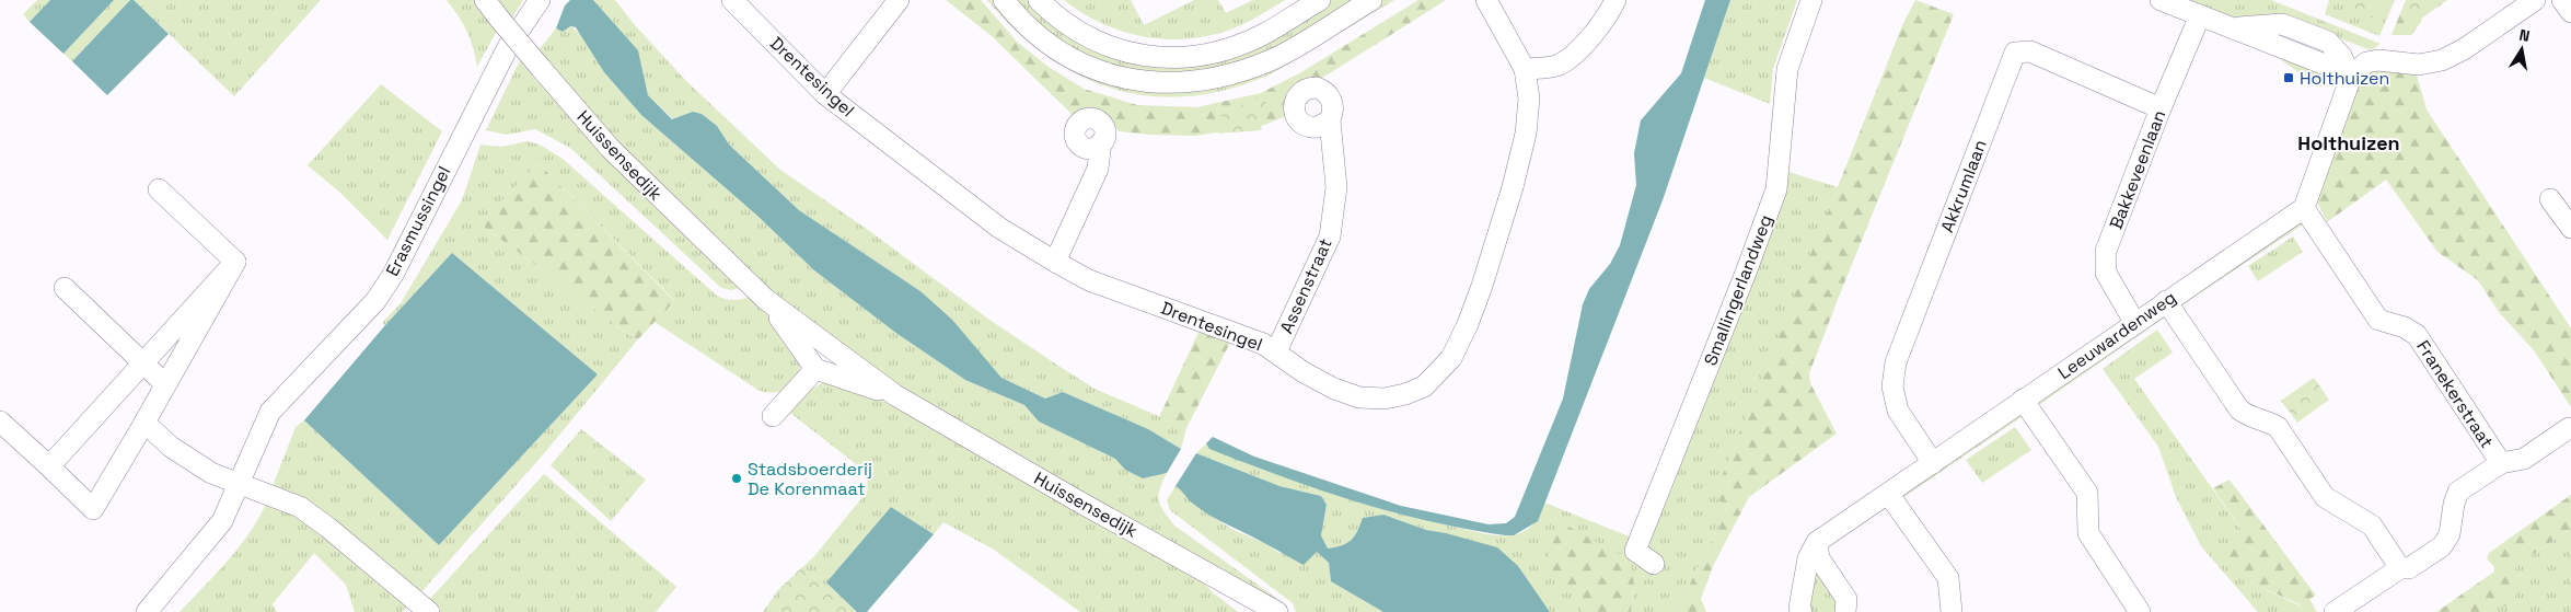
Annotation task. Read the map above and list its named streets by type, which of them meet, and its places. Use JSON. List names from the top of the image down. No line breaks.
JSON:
{"streets":{"street":["Drentesingel","Huissensedijk","Bakkeveenlaan","Akkrumlaan","Erasmussingel","Assenstraat","Smallingerlandweg","Leeuwardenweg","Franekerstraat"]},"crossings":[["Drentesingel","Assenstraat"],["Bakkeveenlaan","Akkrumlaan"],["Bakkeveenlaan","Leeuwardenweg"],["Akkrumlaan","Leeuwardenweg"],["Leeuwardenweg","Franekerstraat"]],"districts":["Holthuizen"],"places":{"transit":["Holthuizen"],"other":["Stadsboerderij De Korenmaat"]},"north":"top"}
